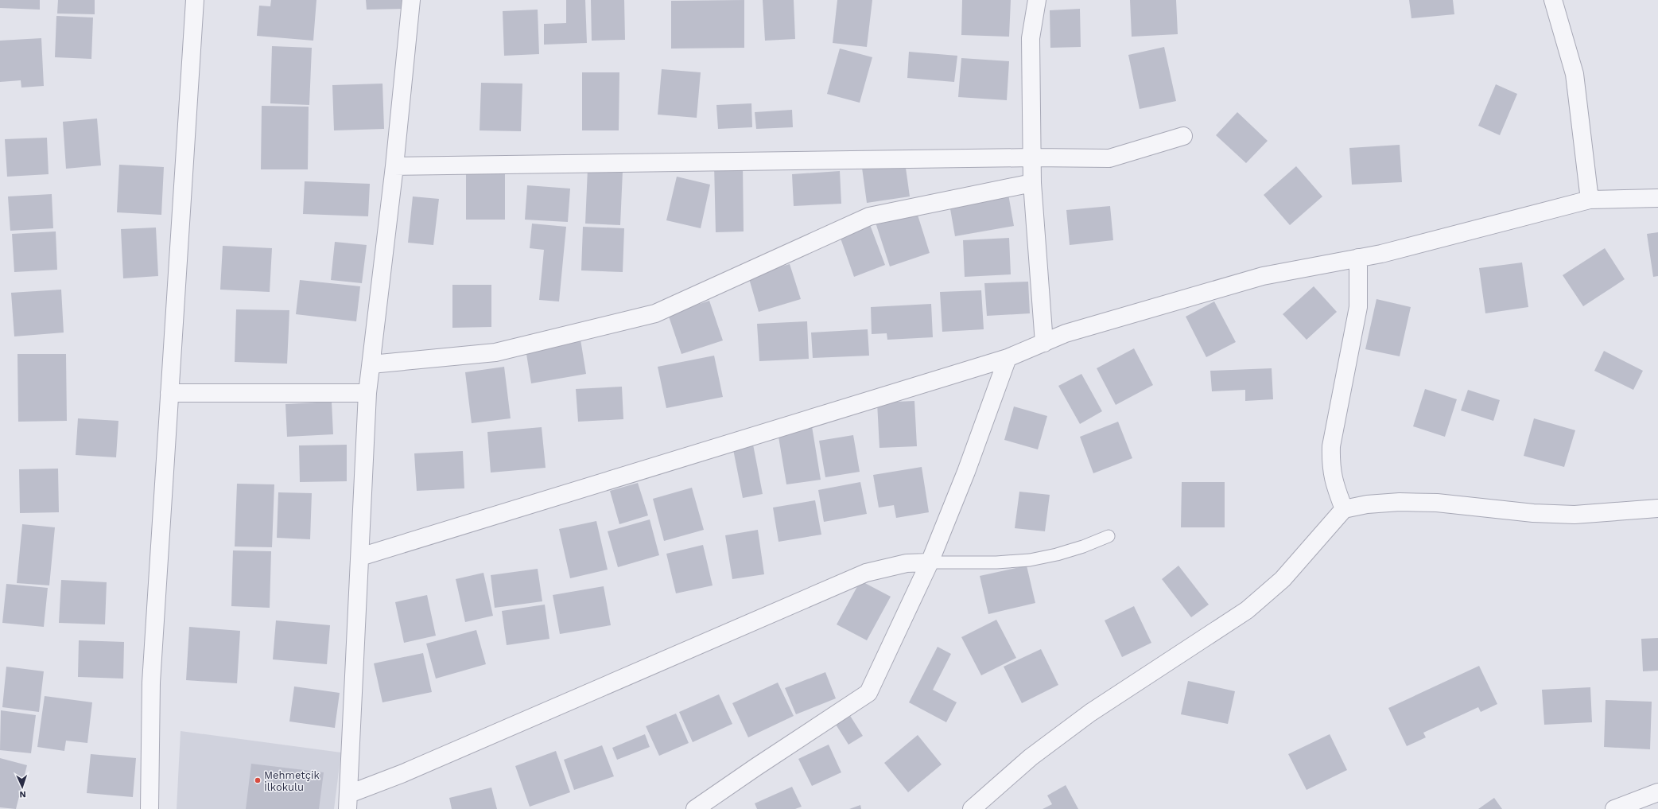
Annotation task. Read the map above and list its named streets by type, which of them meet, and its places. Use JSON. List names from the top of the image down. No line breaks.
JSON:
{"places":["Mehmetçik İlkokulu"],"north":"bottom"}
